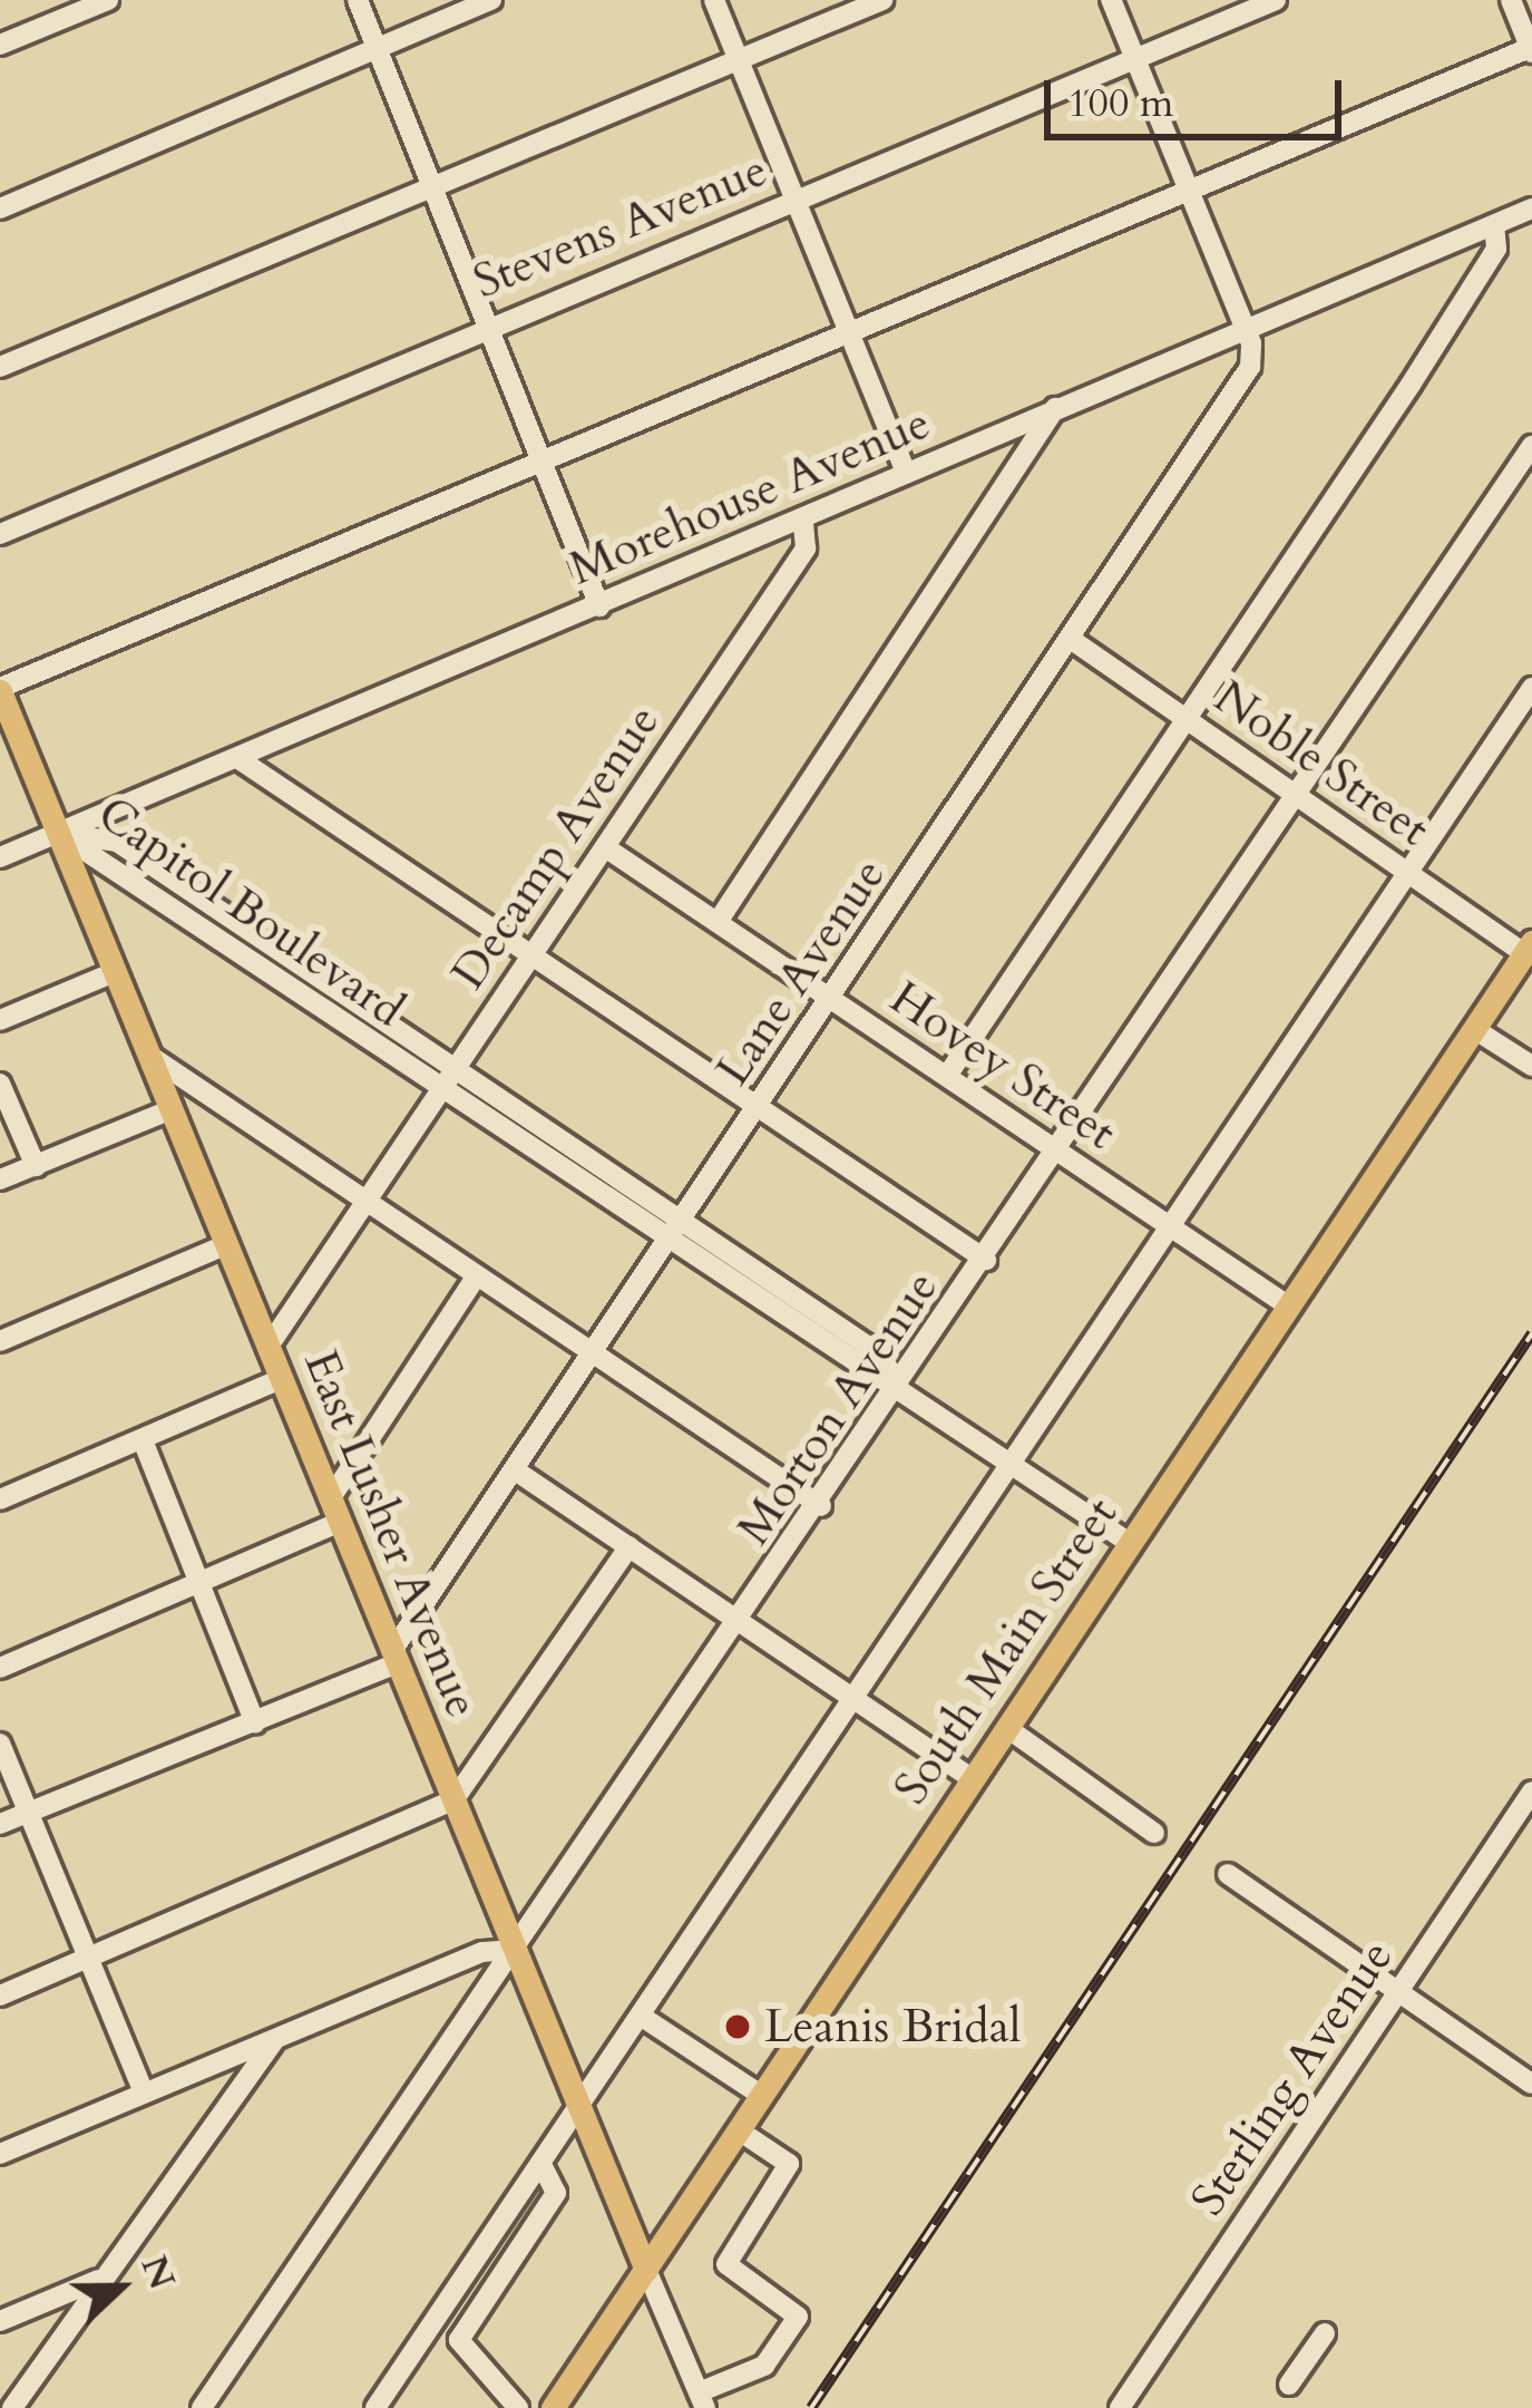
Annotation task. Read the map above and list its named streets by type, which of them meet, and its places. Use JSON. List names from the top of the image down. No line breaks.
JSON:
{"streets":{"main road":["East Lusher Avenue","South Main Street"],"street":["Stevens Avenue","Morehouse Avenue","Noble Street","Decamp Avenue","Capitol Boulevard","Lane Avenue","Hovey Street","Morton Avenue","Sterling Avenue"]},"crossings":[["Morehouse Avenue","Decamp Avenue"],["Morehouse Avenue","Capitol Boulevard"],["Morehouse Avenue","Lane Avenue"],["Morehouse Avenue","East Lusher Avenue"],["Noble Street","Lane Avenue"],["Noble Street","Morton Avenue"],["Noble Street","South Main Street"],["Decamp Avenue","Capitol Boulevard"],["Decamp Avenue","Hovey Street"],["Decamp Avenue","East Lusher Avenue"],["Capitol Boulevard","Lane Avenue"],["Capitol Boulevard","Morton Avenue"],["Capitol Boulevard","East Lusher Avenue"],["Capitol Boulevard","South Main Street"],["Lane Avenue","Hovey Street"],["Lane Avenue","East Lusher Avenue"],["Hovey Street","Morton Avenue"],["Hovey Street","South Main Street"],["Morton Avenue","East Lusher Avenue"],["East Lusher Avenue","South Main Street"]],"places":["Leanis Bridal"],"scale_bar":"100 m","north":"right"}
